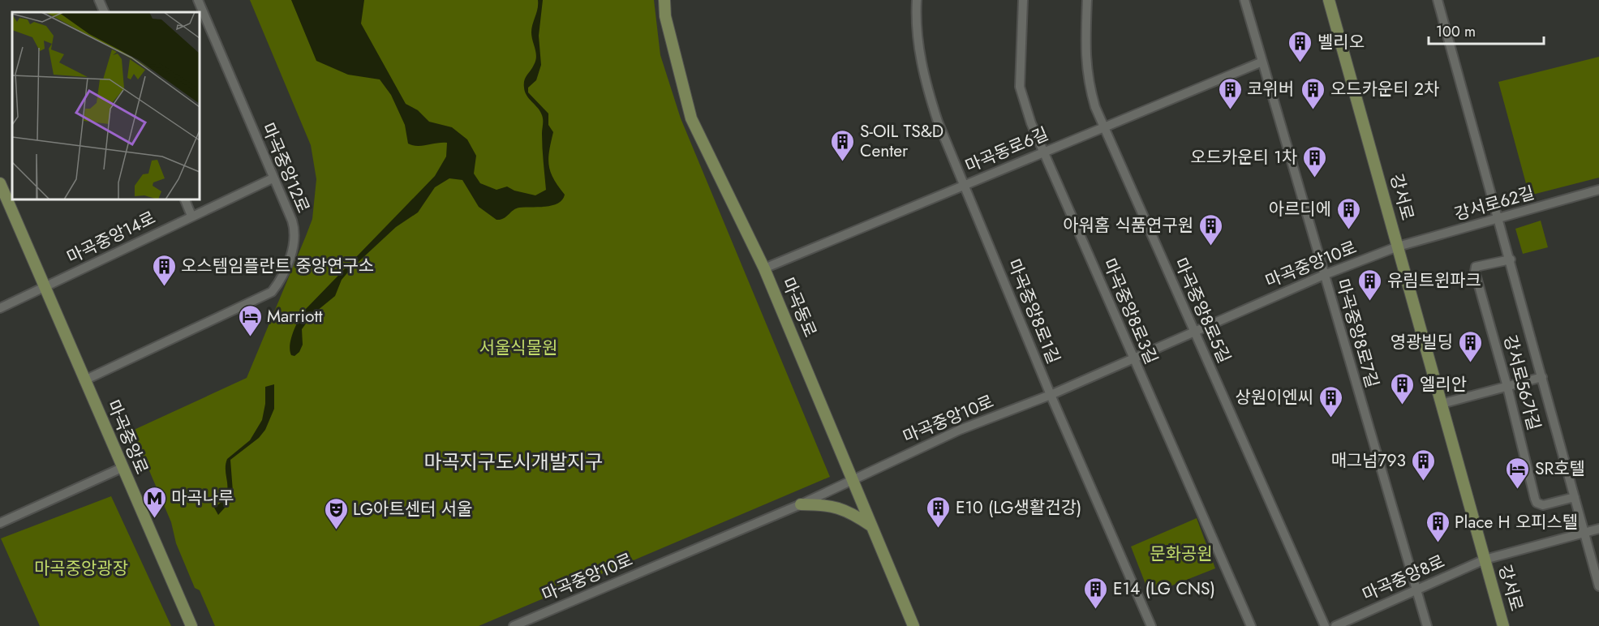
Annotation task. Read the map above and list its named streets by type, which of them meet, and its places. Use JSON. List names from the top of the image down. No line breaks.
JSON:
{"streets":{"main road":["강서로","마곡동로","마곡중앙로"],"street":["마곡동로6길","마곡중앙12로","강서로62길","마곡중앙14로","마곡중앙10로","마곡중앙8로5길","마곡중앙8로1길","마곡중앙8로3길","마곡중앙8로7길","강서로56가길","마곡중앙8로"]},"crossings":[["마곡동로6길","마곡동로"],["마곡동로6길","마곡중앙8로5길"],["마곡동로6길","마곡중앙8로1길"],["마곡동로6길","마곡중앙8로3길"],["마곡동로6길","마곡중앙8로7길"],["마곡중앙12로","마곡중앙14로"],["마곡중앙12로","마곡중앙로"],["강서로","강서로62길"],["강서로","마곡중앙10로"],["강서로","강서로56가길"],["강서로","마곡중앙8로"],["강서로62길","마곡중앙10로"],["강서로62길","강서로56가길"],["마곡중앙14로","마곡중앙로"],["마곡중앙10로","마곡동로"],["마곡중앙10로","마곡중앙8로5길"],["마곡중앙10로","마곡중앙8로1길"],["마곡중앙10로","마곡중앙8로3길"],["마곡중앙10로","마곡중앙8로7길"],["마곡중앙8로7길","마곡중앙8로"]],"districts":["마곡지구도시개발지구"],"parks":["서울식물원","문화공원","마곡중앙광장"],"places":{"building":["벨리오","코위버","오드카운티 2차","S-OIL TS&D Center","오드카운티 1차","아르디에","아워홈 식품연구원","오스템임플란트 중앙연구소","유림트윈파크","영광빌딩","엘리안","상원이엔씨","매그넘793","E10 (LG생활건강)","Place H 오피스텔","E14 (LG CNS)"],"hotel":["Marriott","SR호텔"],"metro station":["마곡나루"],"theatre":["LG아트센터 서울"]},"scale_bar":"100 m"}
